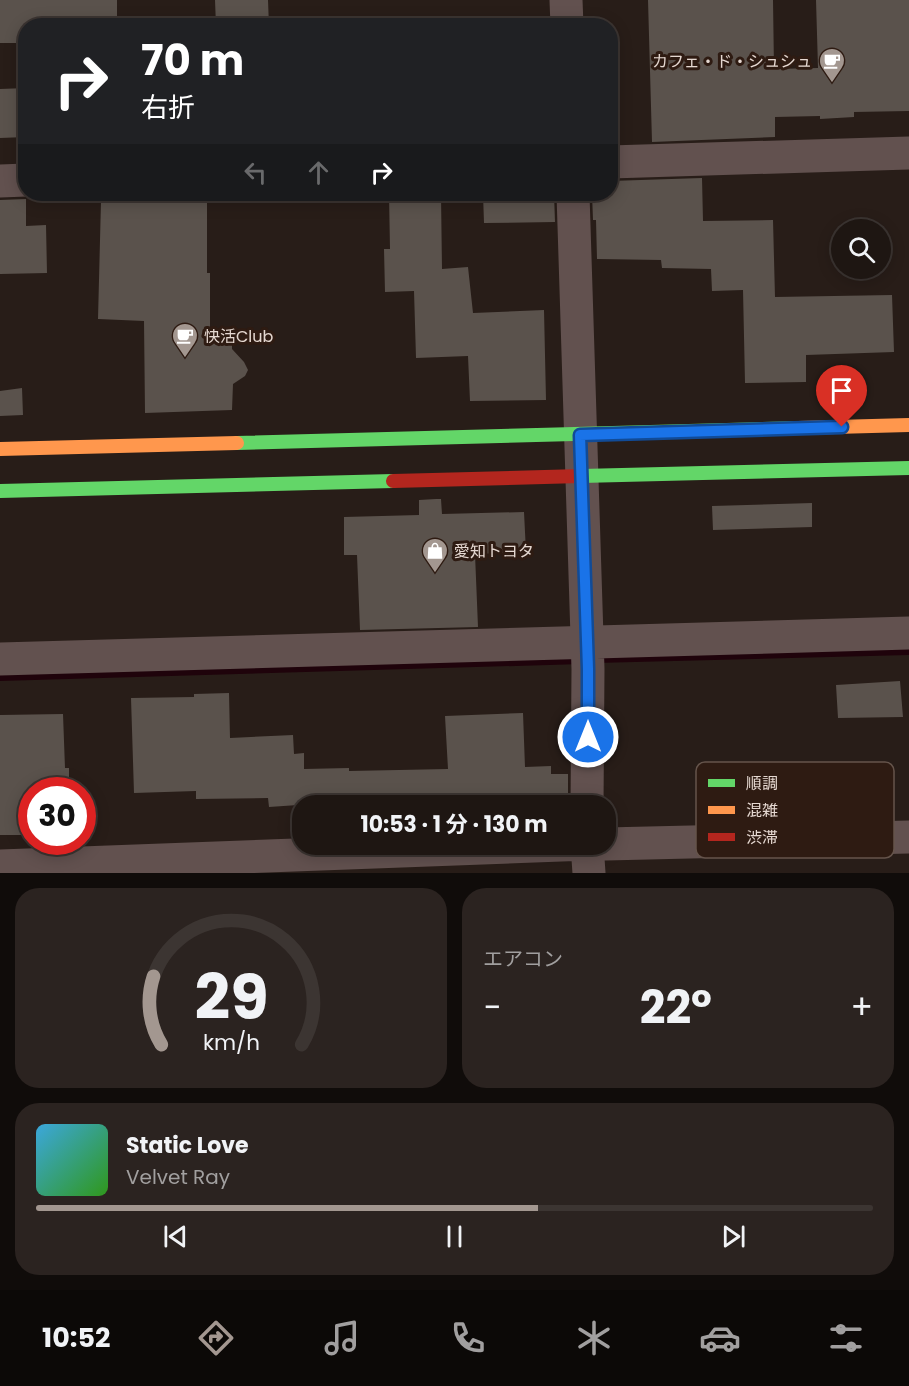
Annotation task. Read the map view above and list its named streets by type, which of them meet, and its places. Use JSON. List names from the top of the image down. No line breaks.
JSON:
{"places":{"cafe":["カフェ・ド・シュシュ","快活Club"],"shop":["愛知トヨタ"]},"legend":["順調","混雑","渋滞"],"page":{"turn":["70 m","右折"],"limit":"30","trip":"10:53 · 1 分 · 130 m","tile":"エアコン","heat":["−","22°","+"],"song":["Static Love","Velvet Ray"],"tabs":"10:52","gauge":["29","km/h"]}}
